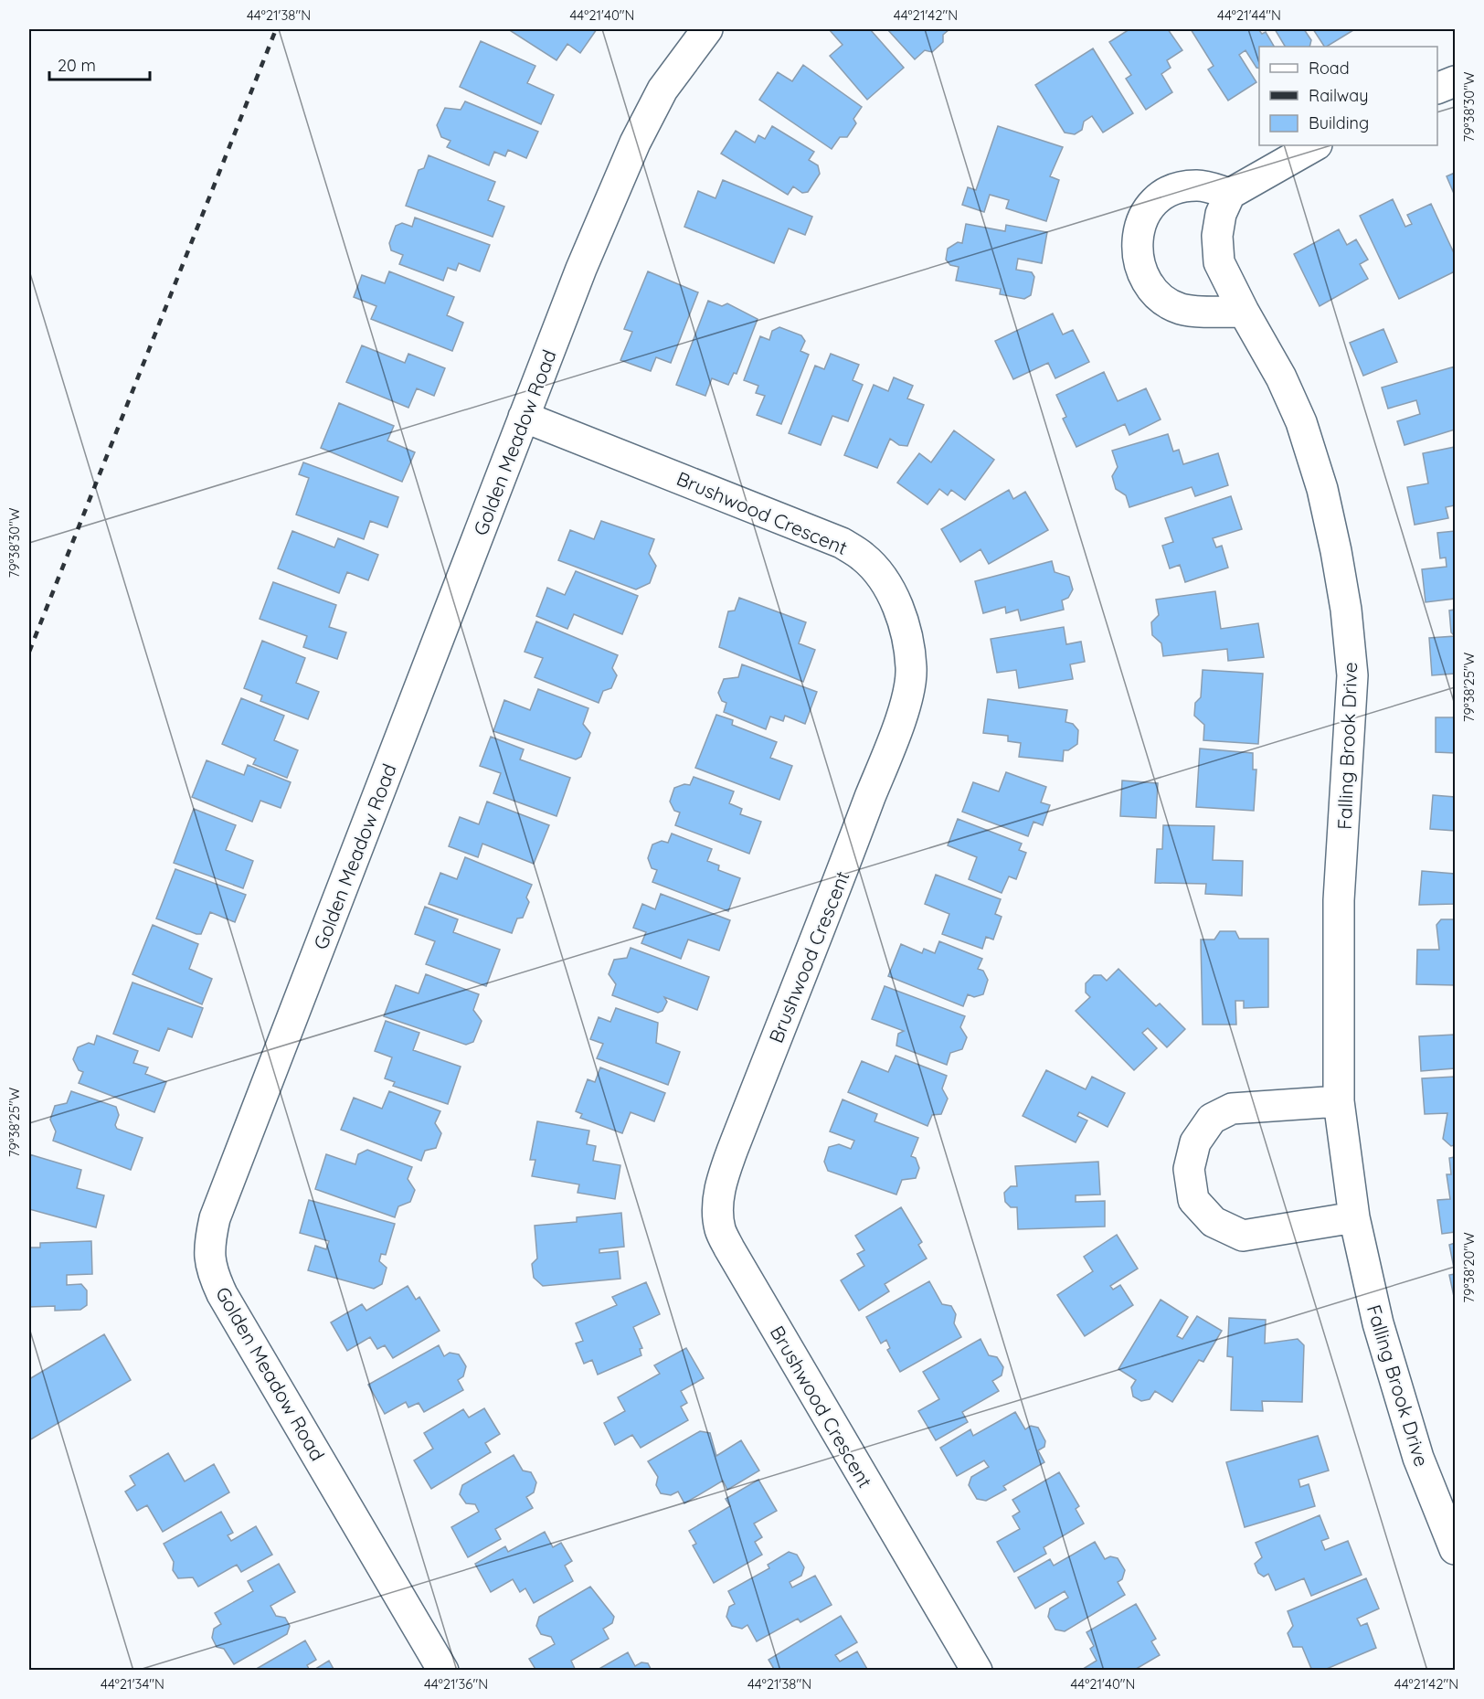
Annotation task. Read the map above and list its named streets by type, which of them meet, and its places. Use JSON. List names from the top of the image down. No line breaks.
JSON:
{"streets":{"street":["Golden Meadow Road","Brushwood Crescent","Falling Brook Drive"]},"crossings":[["Golden Meadow Road","Brushwood Crescent"]],"legend":["Road","Railway","Building"],"scale_bar":"20 m","coordinates":["44°21'38\"N","44°21'40\"N","44°21'42\"N","44°21'44\"N","79°38'30\"W","79°38'25\"W","79°38'20\"W","44°21'34\"N","44°21'36\"N"]}
